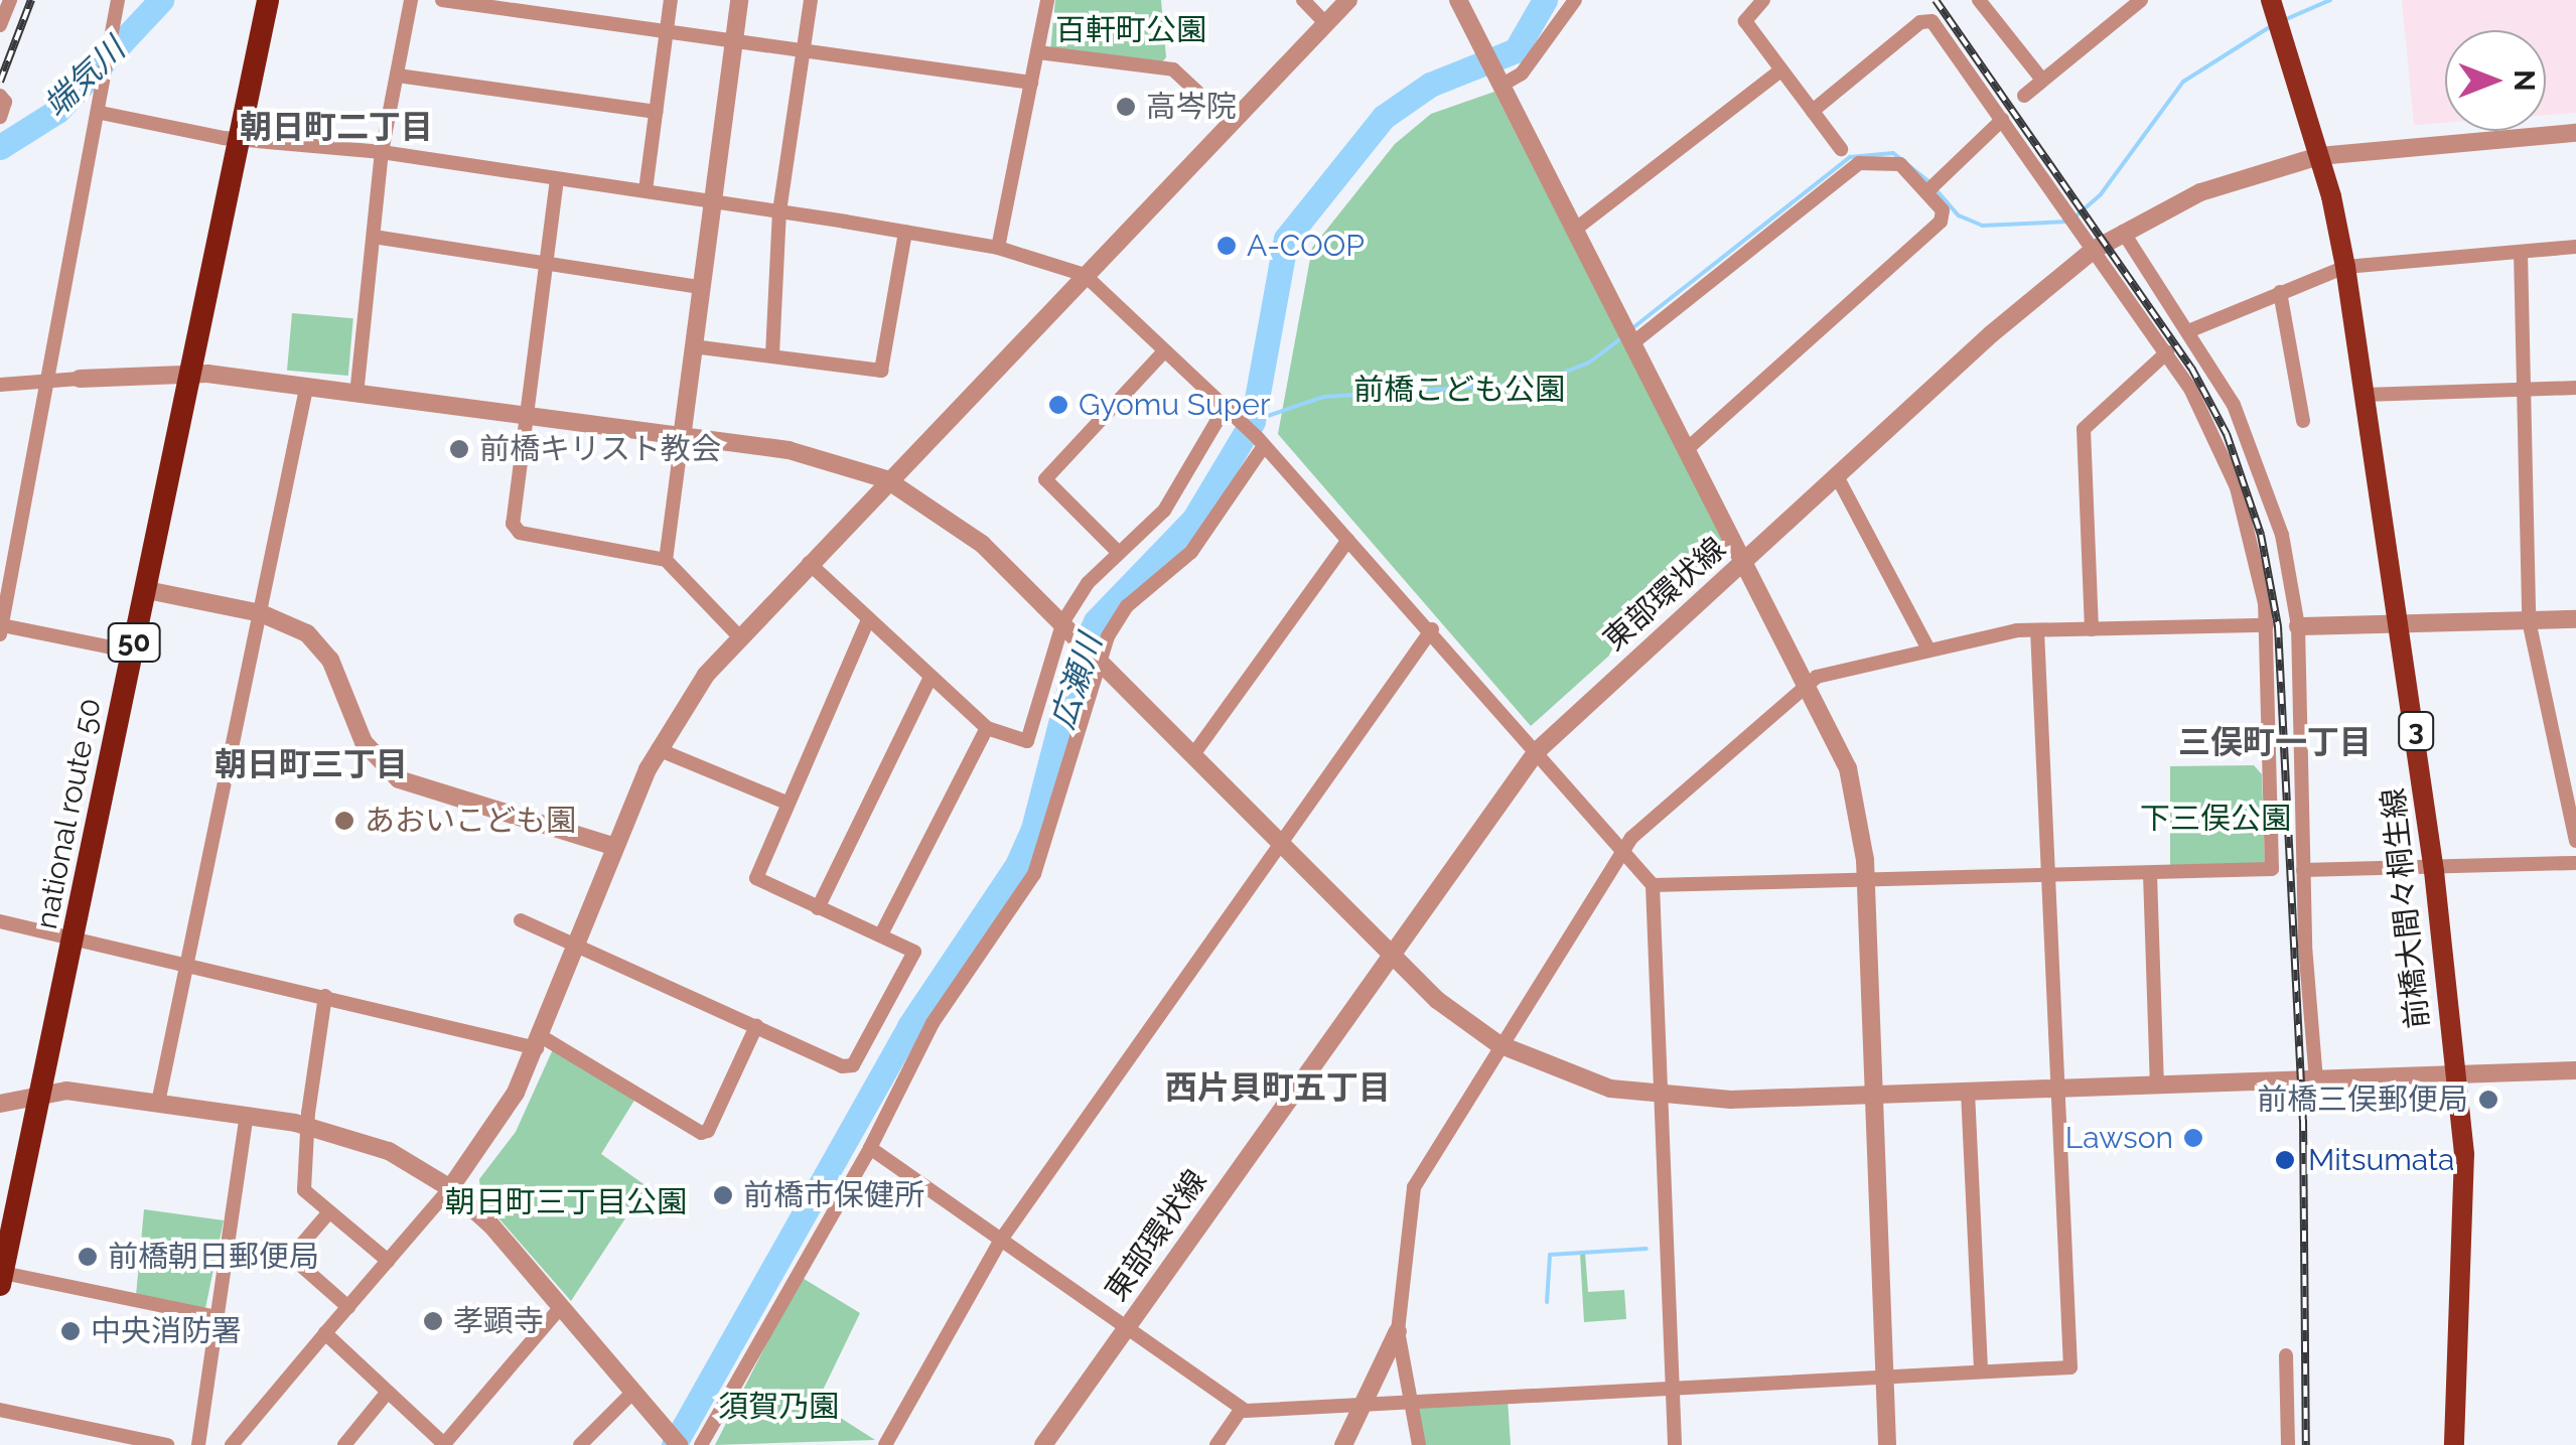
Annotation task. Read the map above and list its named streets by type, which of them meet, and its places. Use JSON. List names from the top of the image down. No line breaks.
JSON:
{"streets":{"highway":["50","national route 50"],"main road":["3","前橋大間々桐生線"],"street":["東部環状線"]},"crossings":[["東部環状線","前橋大間々桐生線"]],"districts":["朝日町二丁目","三俣町一丁目","朝日町三丁目","西片貝町五丁目"],"water":["端気川","広瀬川"],"parks":["百軒町公園","前橋こども公園","下三俣公園","朝日町三丁目公園","須賀乃園"],"places":["高岑院","A-COOP","Gyomu Super","前橋キリスト教会","あおいこども園","前橋三俣郵便局","Lawson","Mitsumata","前橋市保健所","前橋朝日郵便局","孝顕寺","中央消防署"],"north":"right"}
